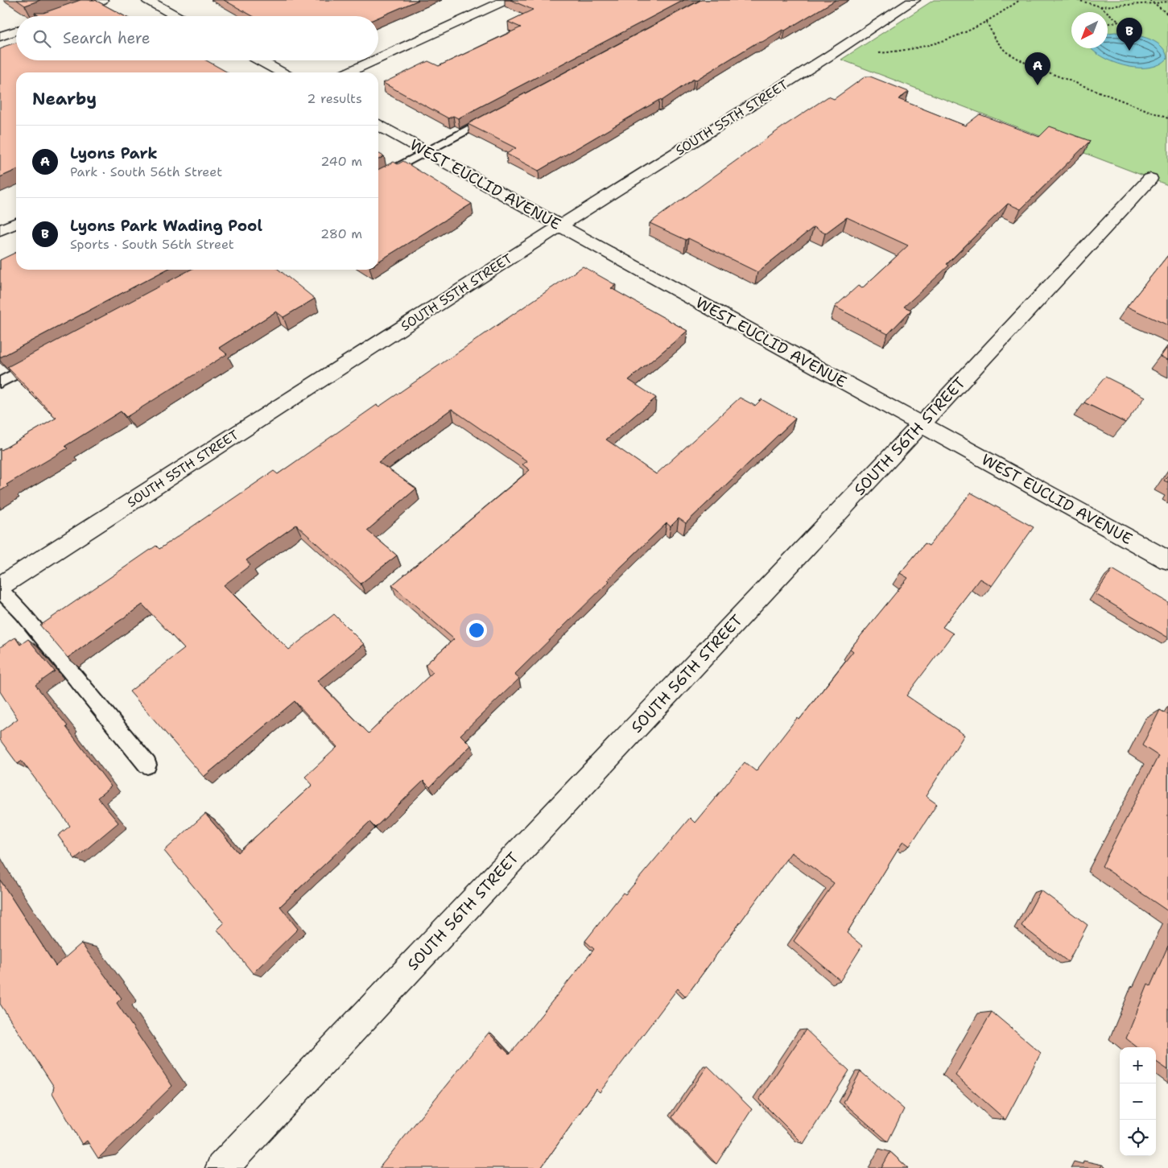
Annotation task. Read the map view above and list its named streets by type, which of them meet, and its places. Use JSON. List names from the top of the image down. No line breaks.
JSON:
{"streets":{"street":["SOUTH 55TH STREET","WEST EUCLID AVENUE","SOUTH 56TH STREET"]},"crossings":[["SOUTH 55TH STREET","WEST EUCLID AVENUE"],["WEST EUCLID AVENUE","SOUTH 56TH STREET"]],"north":"bottom left","page":{"search":"Search here","pins":["B","A"],"heading":["Nearby","2 results"],"list":[{"mark":"A","name":"Lyons Park","note":"Park · South 56th Street","value":"240 m"},{"mark":"B","name":"Lyons Park Wading Pool","note":"Sports · South 56th Street","value":"280 m"}],"map_buttons":["+","−"]}}
